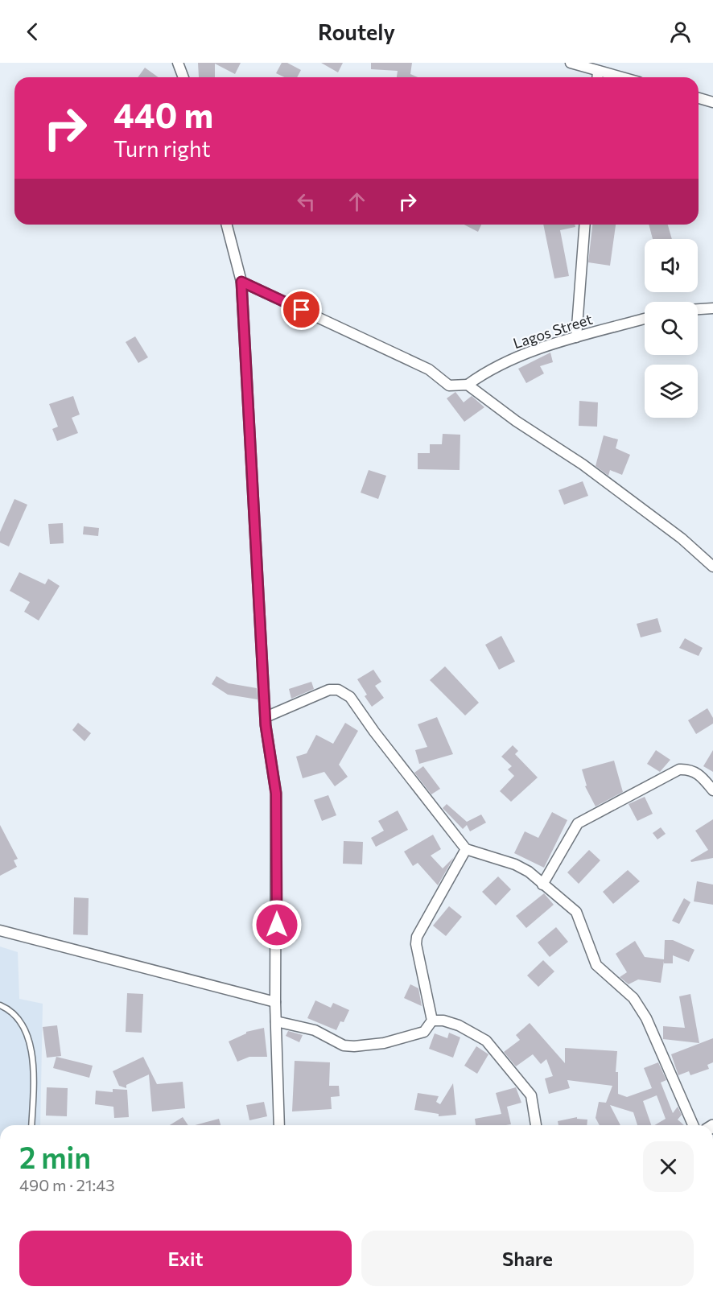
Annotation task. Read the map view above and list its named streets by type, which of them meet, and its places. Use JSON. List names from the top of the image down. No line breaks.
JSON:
{"streets":{"street":["Lagos Street"]},"page":{"header":"Routely","turn":["440 m","Turn right"],"heading":["2 min","490 m · 21:43"],"buttons":["Exit","Share"]}}
